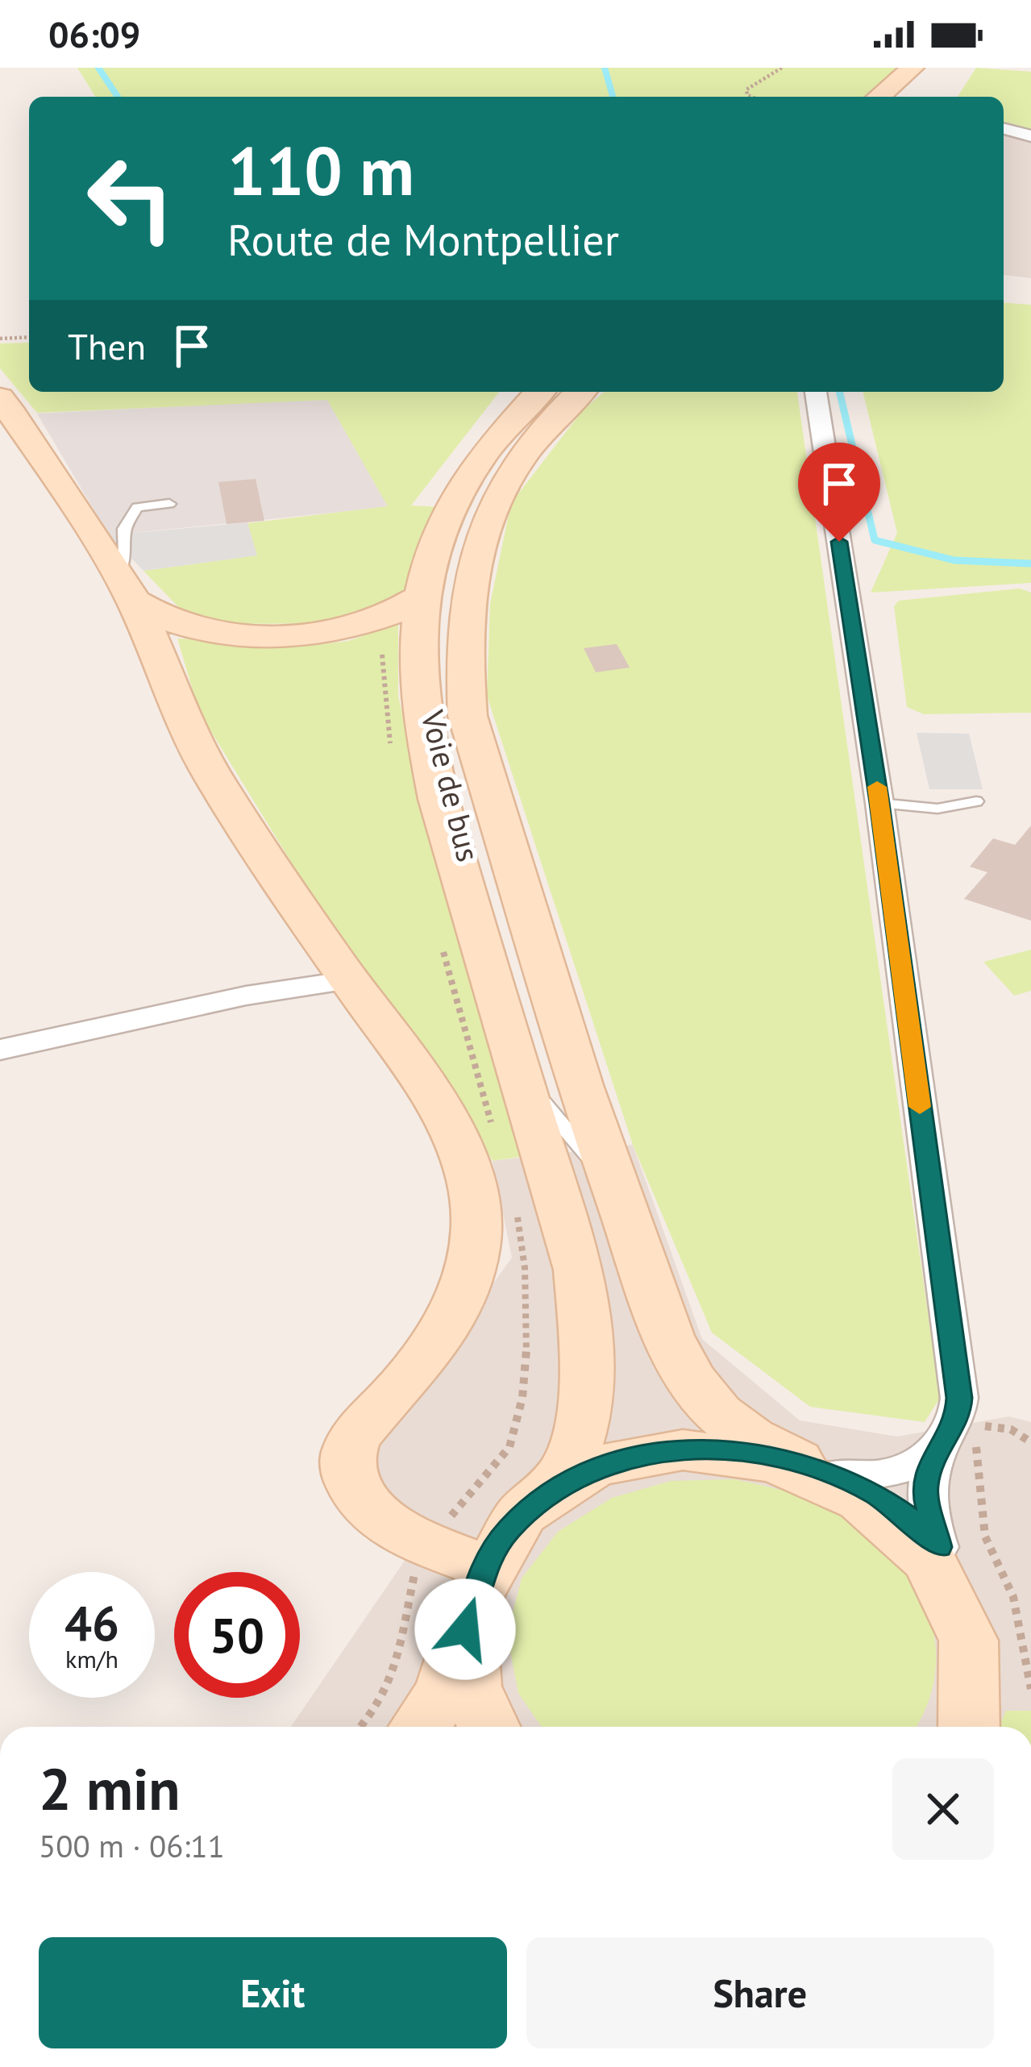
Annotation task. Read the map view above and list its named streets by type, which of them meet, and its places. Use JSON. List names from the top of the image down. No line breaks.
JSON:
{"streets":{"lane":["Voie de bus"]},"page":{"status":"06:09","turn":["110 m","Route de Montpellier"],"then":"Then","speed":"46 km/h","limit":"50","heading":["2 min","500 m · 06:11"],"buttons":["Exit","Share"]}}
